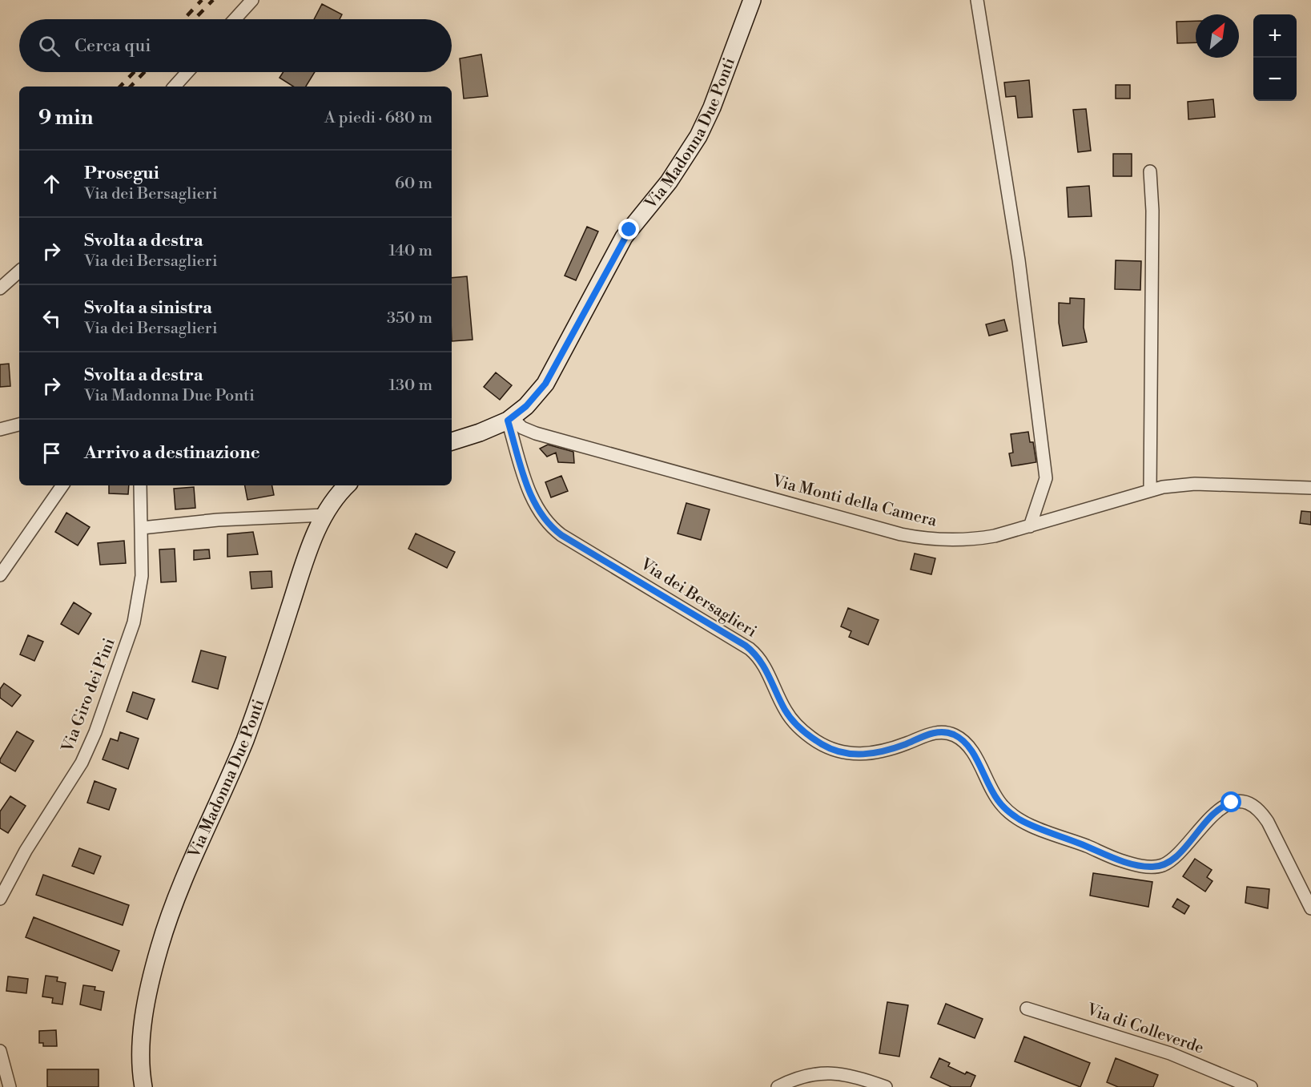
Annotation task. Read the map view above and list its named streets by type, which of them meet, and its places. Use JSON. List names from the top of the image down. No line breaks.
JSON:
{"streets":{"main road":["Via Madonna Due Ponti"],"street":["Via Monti della Camera","Via dei Bersaglieri","Via Giro dei Pini","Via di Colleverde"]},"crossings":[["Via Madonna Due Ponti","Via Monti della Camera"],["Via Madonna Due Ponti","Via dei Bersaglieri"],["Via Monti della Camera","Via dei Bersaglieri"]],"north":"top right","page":{"map_buttons":["+","−"],"search":"Cerca qui","heading":["9 min","A piedi · 680 m"],"list":[["Prosegui","Via dei Bersaglieri","60 m"],["Svolta a destra","Via dei Bersaglieri","140 m"],["Svolta a sinistra","Via dei Bersaglieri","350 m"],["Svolta a destra","Via Madonna Due Ponti","130 m"],"Arrivo a destinazione"]}}
